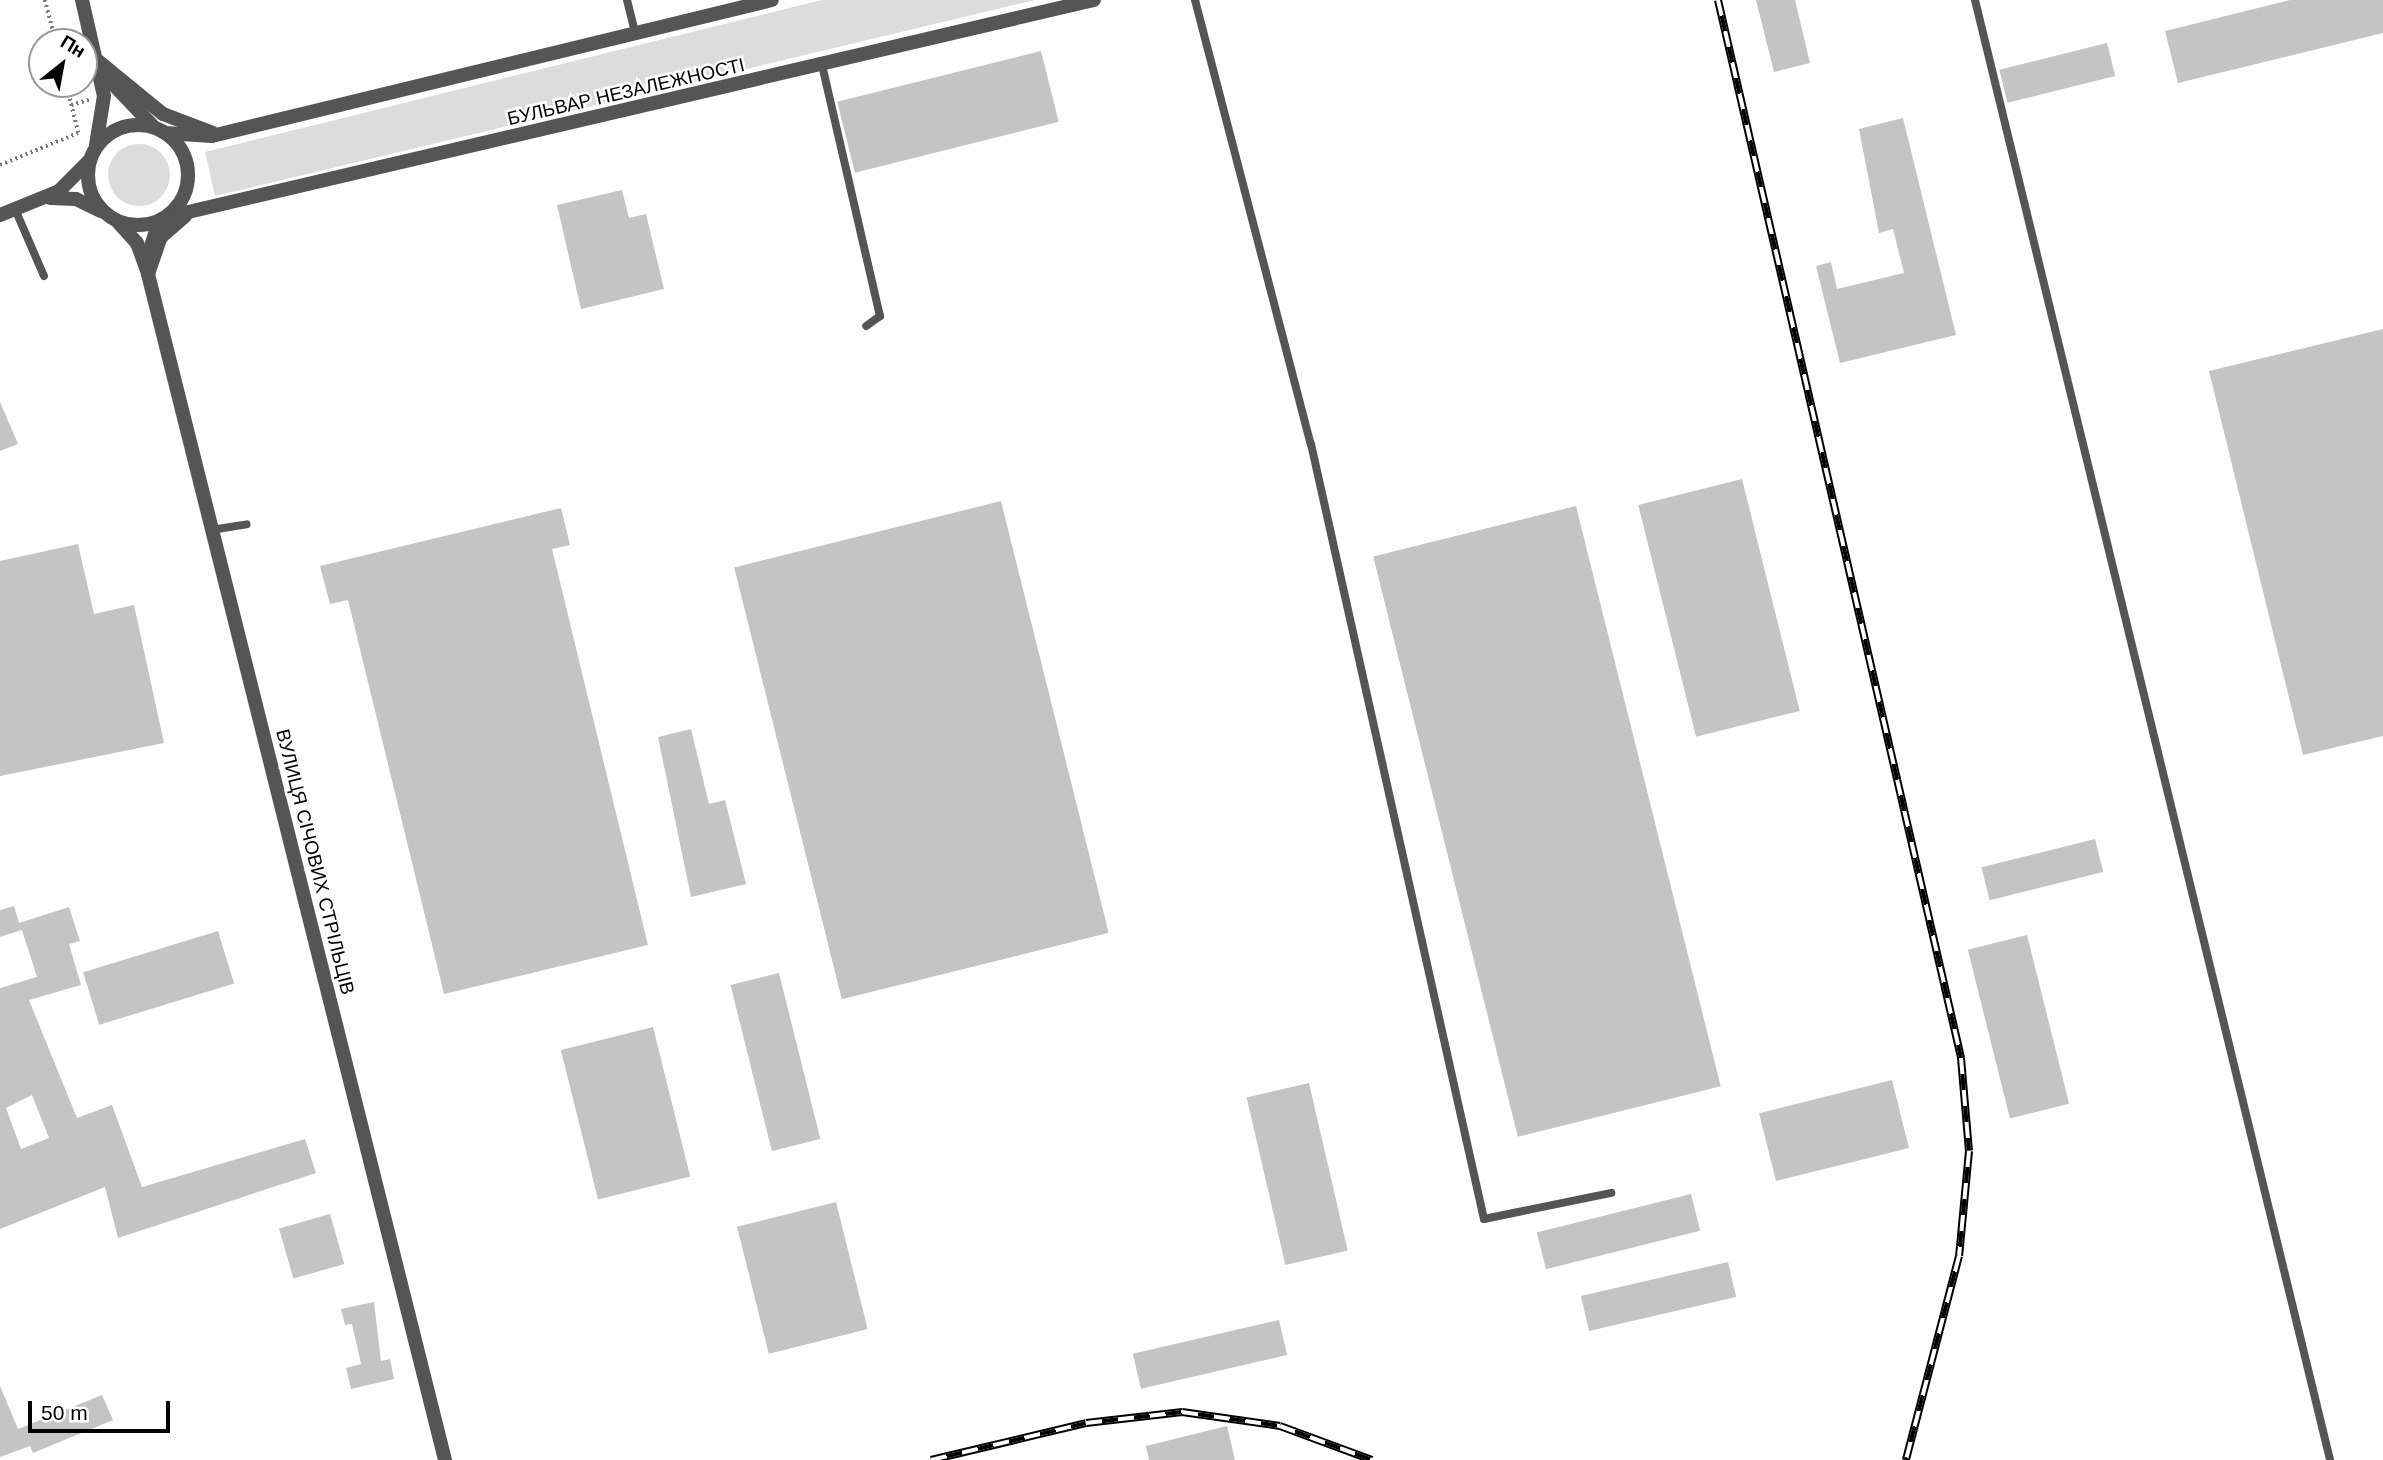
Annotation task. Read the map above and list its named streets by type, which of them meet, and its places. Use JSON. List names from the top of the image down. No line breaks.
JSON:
{"streets":{"street":["БУЛЬВАР НЕЗАЛЕЖНОСТІ","ВУЛИЦЯ СІЧОВИХ СТРІЛЬЦІВ"]},"crossings":[["БУЛЬВАР НЕЗАЛЕЖНОСТІ","ВУЛИЦЯ СІЧОВИХ СТРІЛЬЦІВ"]],"scale_bar":"50 m","north":"top right"}
